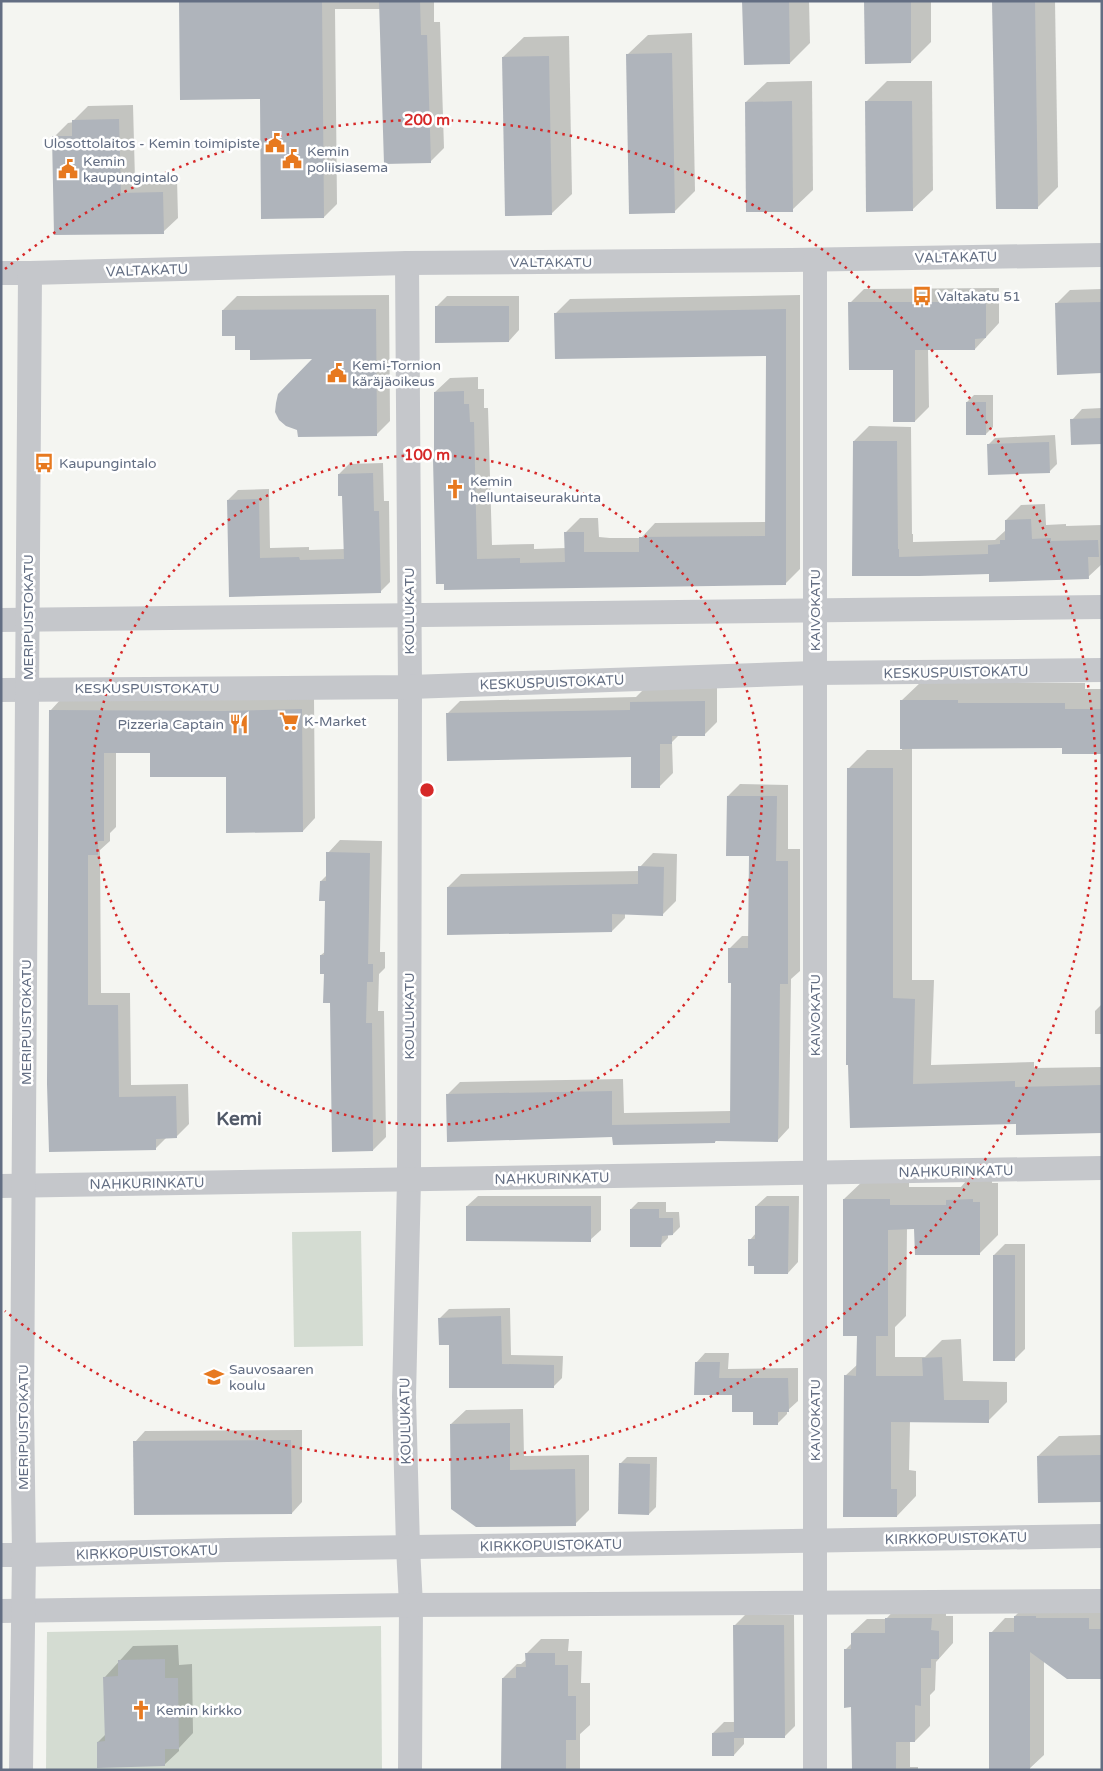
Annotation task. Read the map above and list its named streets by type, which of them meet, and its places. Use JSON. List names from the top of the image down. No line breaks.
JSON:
{"streets":{"street":["VALTAKATU","KAIVOKATU","KOULUKATU","MERIPUISTOKATU","KESKUSPUISTOKATU","NAHKURINKATU","KIRKKOPUISTOKATU"]},"crossings":[["VALTAKATU","KAIVOKATU"],["VALTAKATU","KOULUKATU"],["VALTAKATU","MERIPUISTOKATU"],["KAIVOKATU","KESKUSPUISTOKATU"],["KAIVOKATU","NAHKURINKATU"],["KAIVOKATU","KIRKKOPUISTOKATU"],["KOULUKATU","KESKUSPUISTOKATU"],["KOULUKATU","NAHKURINKATU"],["KOULUKATU","KIRKKOPUISTOKATU"],["MERIPUISTOKATU","KESKUSPUISTOKATU"],["MERIPUISTOKATU","NAHKURINKATU"],["MERIPUISTOKATU","KIRKKOPUISTOKATU"]],"districts":["Kemi"],"places":{"public building":["Ulosottolaitos - Kemin toimipiste","Kemin poliisiasema","Kemin kaupungintalo","Kemi-Tornion käräjäoikeus"],"bus stop":["Valtakatu 51","Kaupungintalo"],"church":["Kemin helluntaiseurakunta","Kemin kirkko"],"supermarket":["K-Market"],"restaurant":["Pizzeria Captain"],"school or university":["Sauvosaaren koulu"]},"rings":["200 m","100 m"]}
